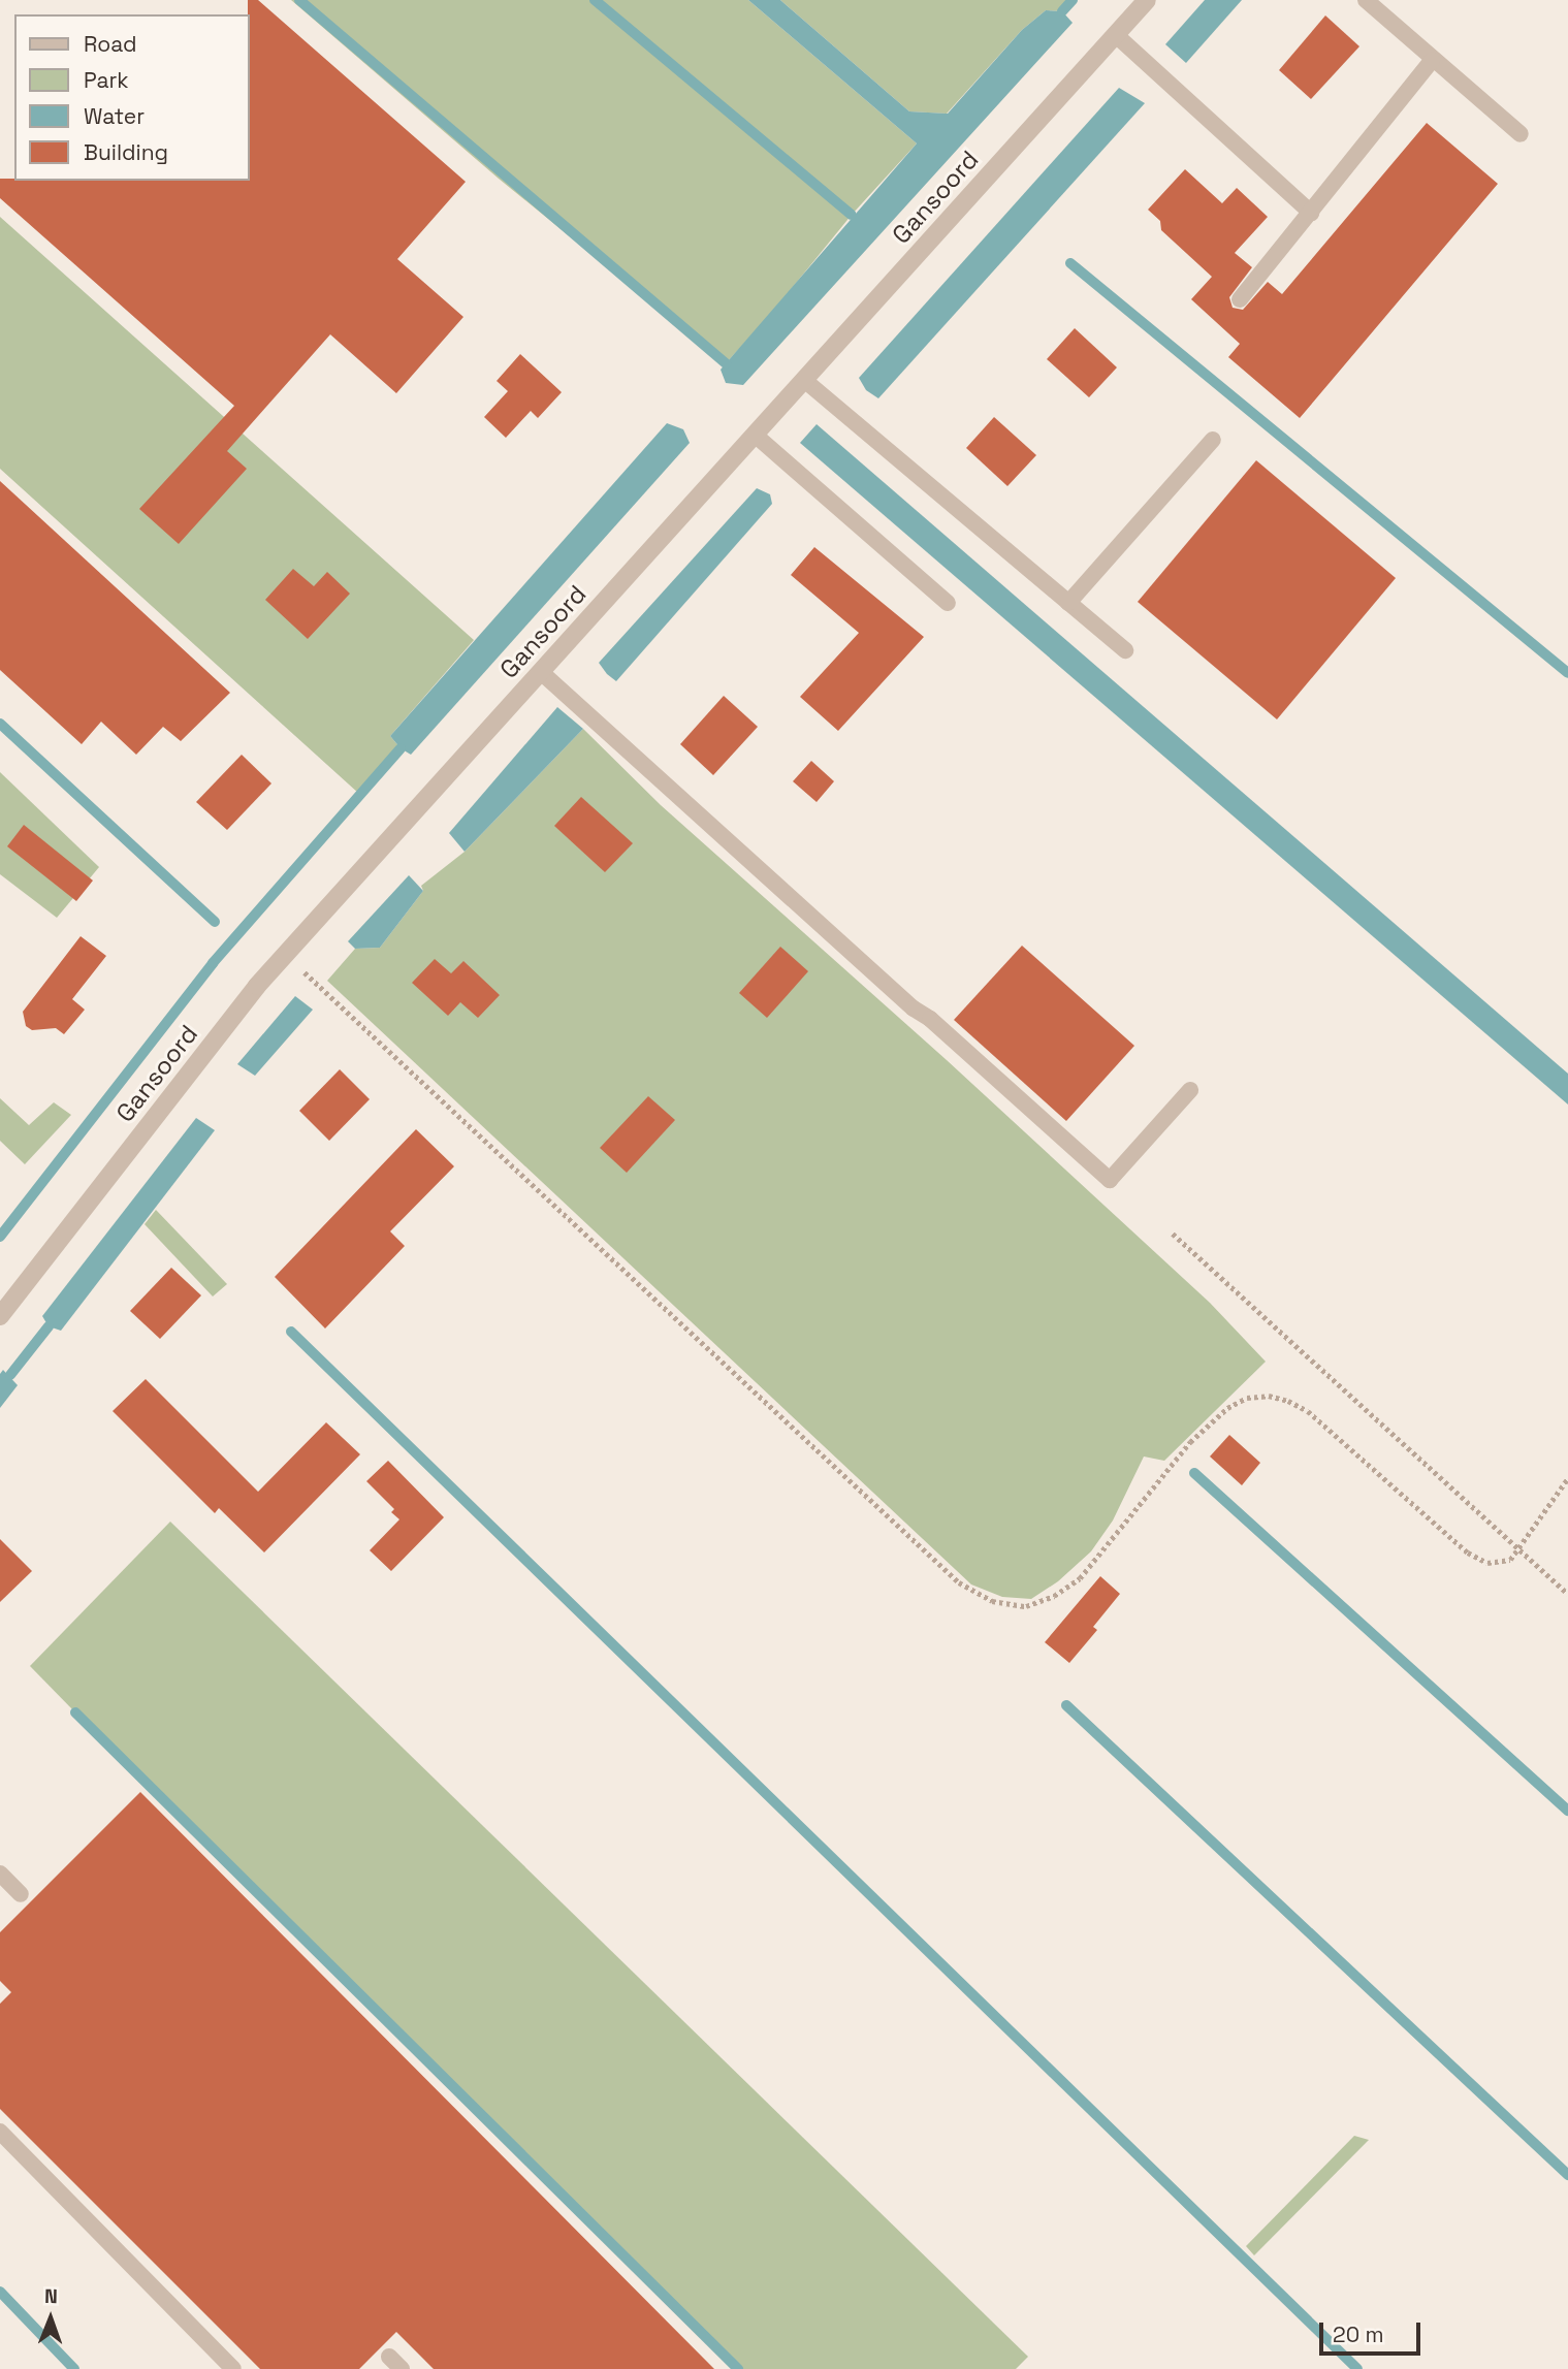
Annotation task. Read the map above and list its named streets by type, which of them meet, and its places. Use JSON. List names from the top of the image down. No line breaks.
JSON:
{"streets":{"street":["Gansoord"]},"legend":["Road","Park","Water","Building"],"scale_bar":"20 m","north":"top"}
